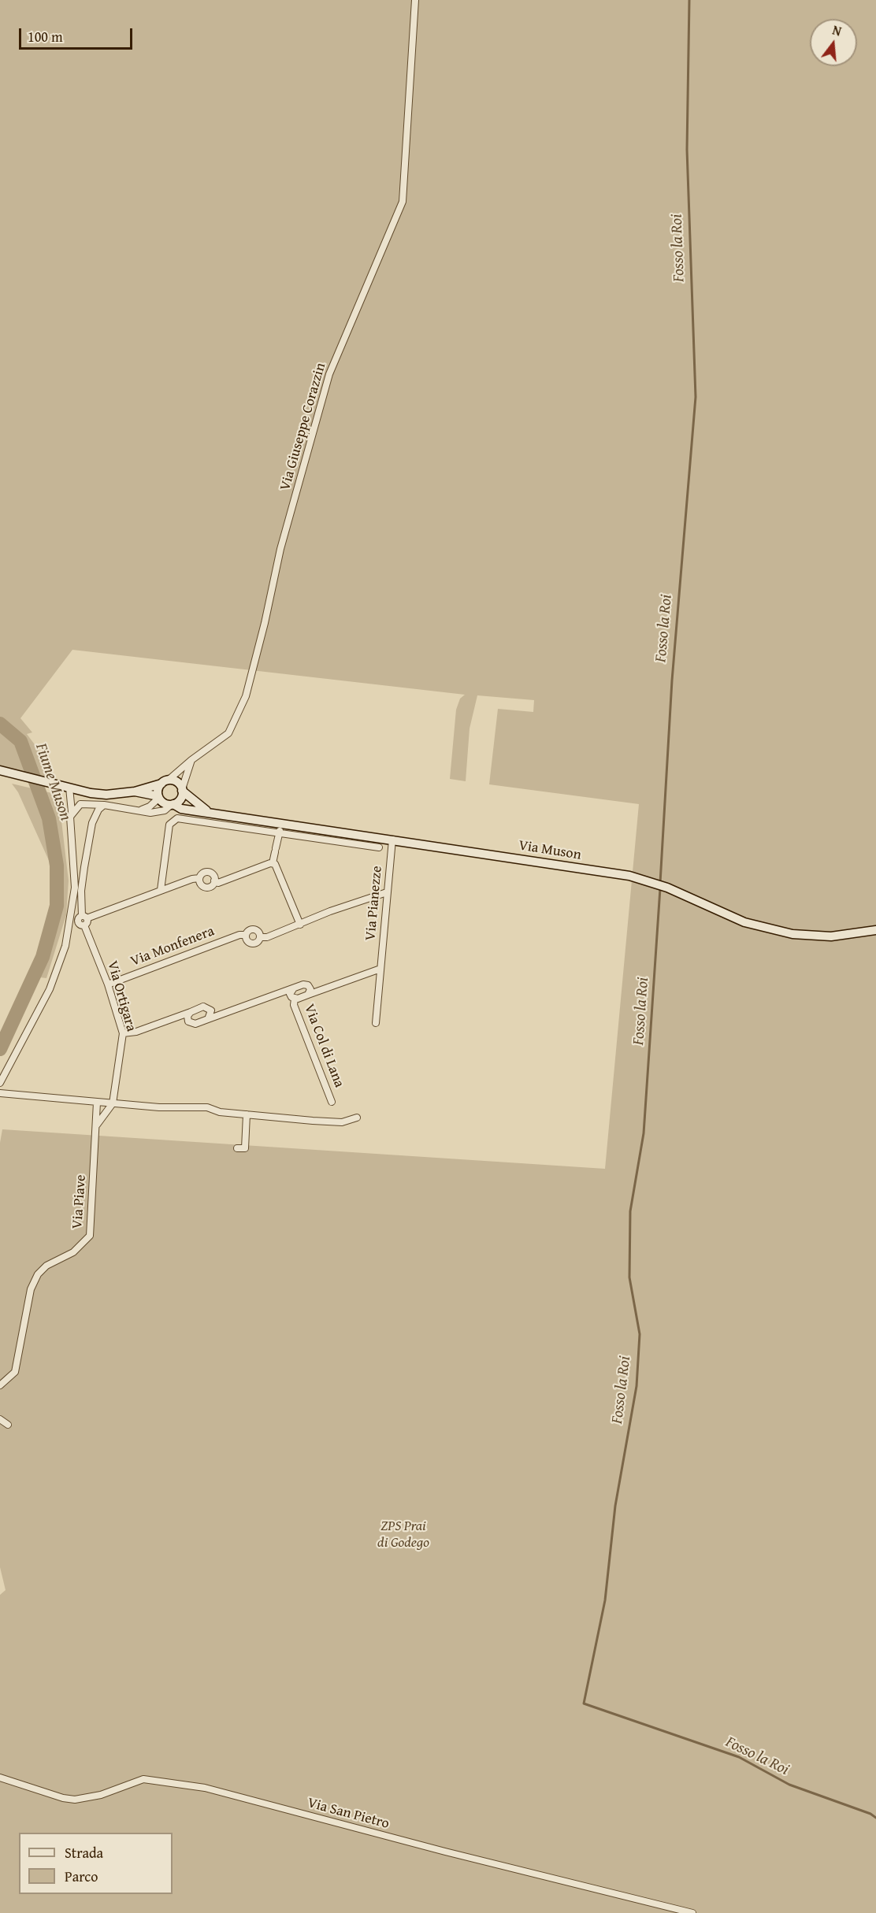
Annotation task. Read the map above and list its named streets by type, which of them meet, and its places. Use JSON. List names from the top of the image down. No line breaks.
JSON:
{"streets":{"main road":["Via Muson"],"street":["Via Giuseppe Corazzin","Via Pianezze","Via Monfenera","Via Ortigara","Via Col di Lana","Via Piave","Via San Pietro"]},"crossings":[["Via Giuseppe Corazzin","Via Muson"],["Via Muson","Via Pianezze"],["Via Pianezze","Via Monfenera"],["Via Monfenera","Via Ortigara"]],"water":["Fosso la Roi","Fiume Muson"],"parks":["ZPS Prai di Godego"],"legend":["Strada","Parco"],"scale_bar":"100 m","north":"top"}
